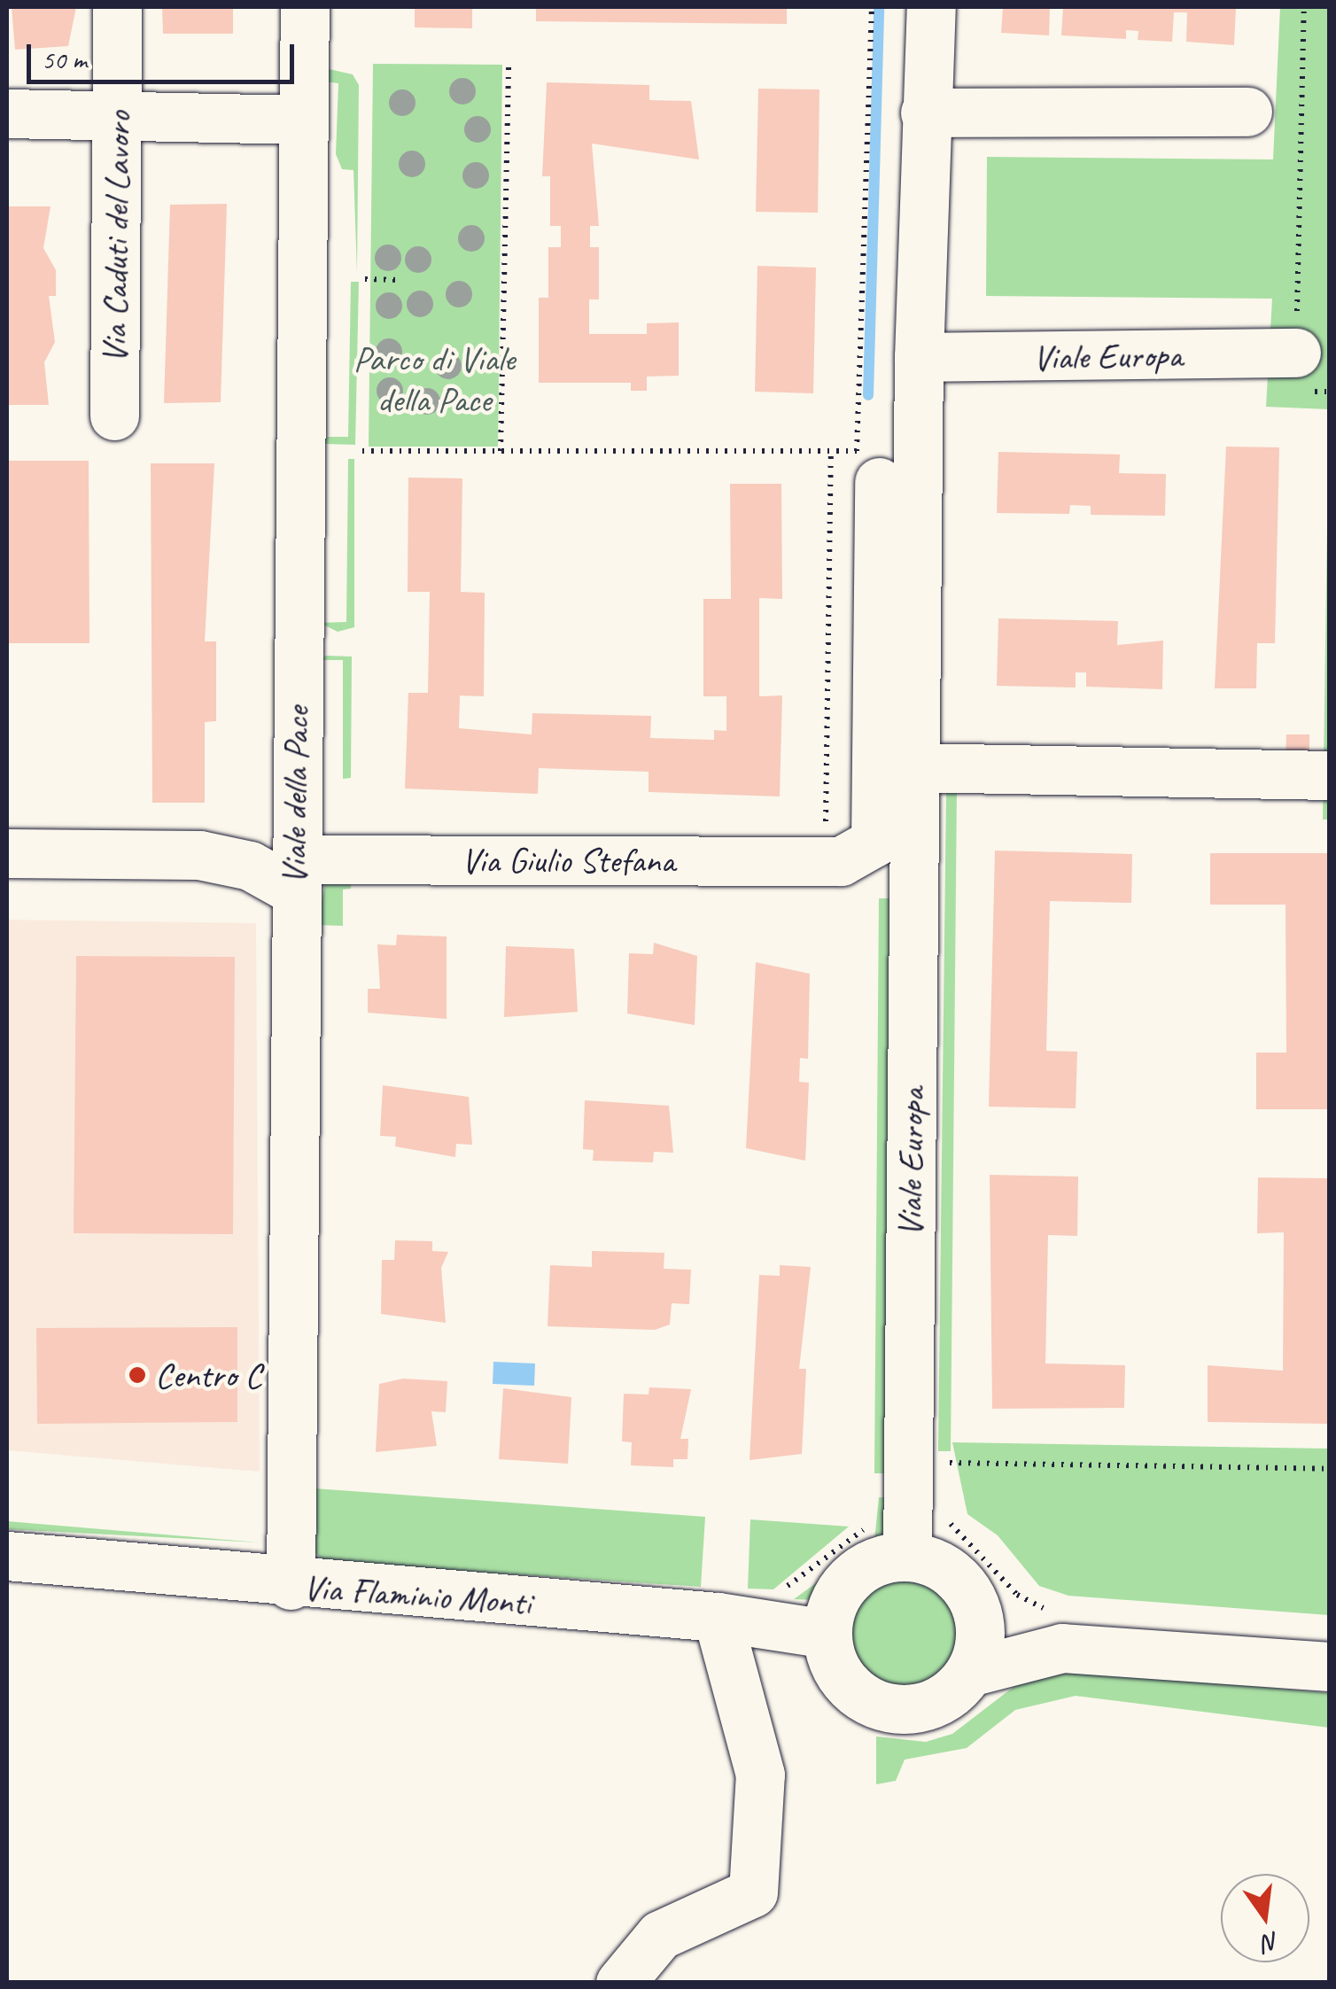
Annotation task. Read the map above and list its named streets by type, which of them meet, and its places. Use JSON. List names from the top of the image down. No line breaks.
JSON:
{"streets":{"street":["Via Caduti del Lavoro","Viale Europa","Viale della Pace","Via Giulio Stefana","Via Flaminio Monti"]},"crossings":[["Via Caduti del Lavoro","Viale della Pace"],["Viale Europa","Via Flaminio Monti"],["Viale della Pace","Via Giulio Stefana"],["Viale della Pace","Via Flaminio Monti"]],"parks":["Parco di Viale della Pace"],"places":["Centro C"],"scale_bar":"50 m","north":"bottom"}
